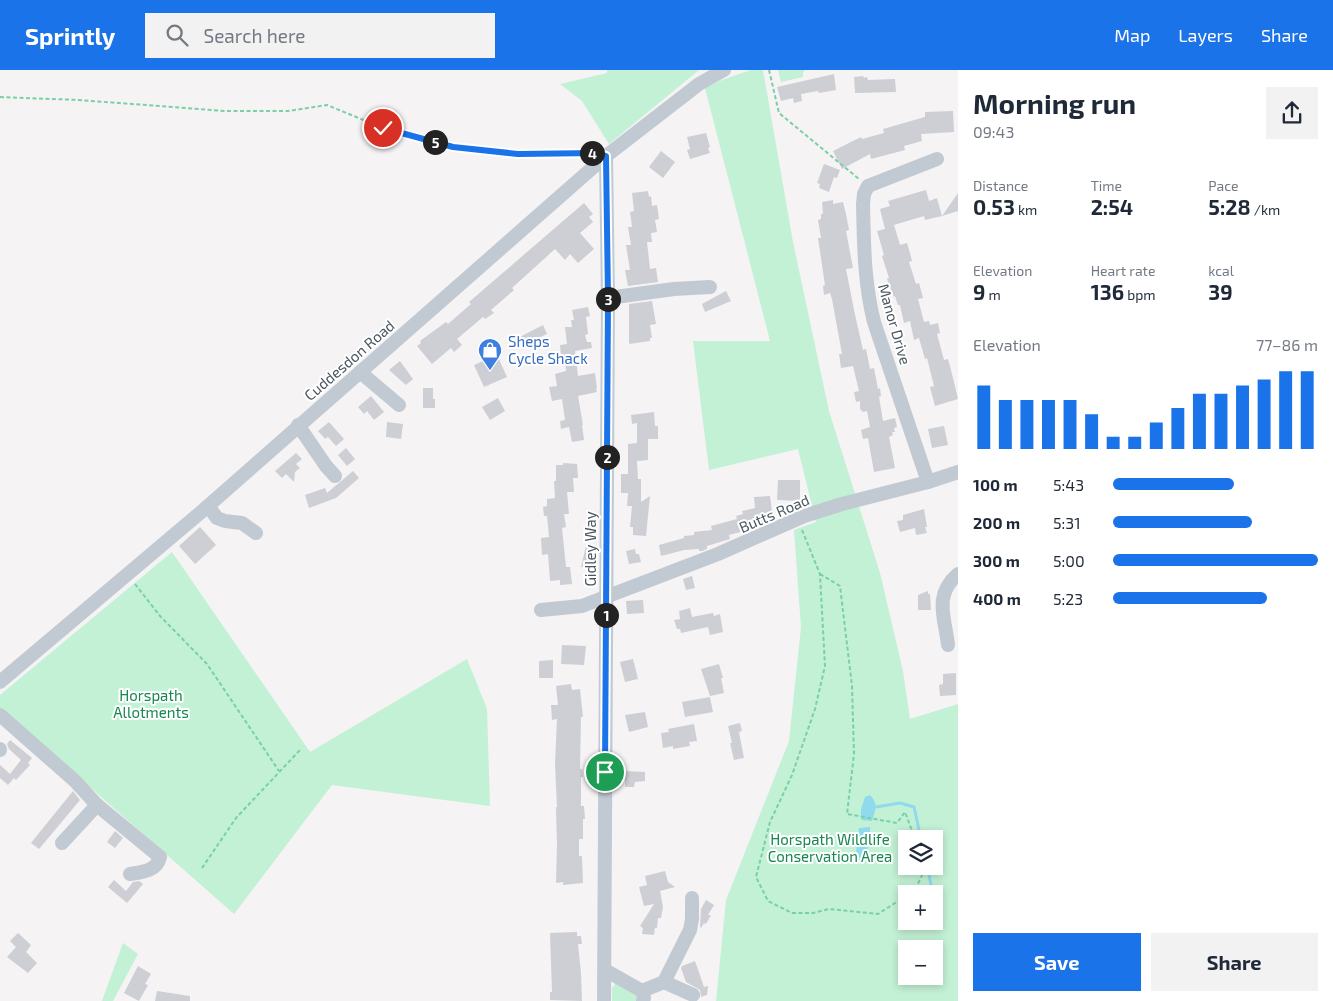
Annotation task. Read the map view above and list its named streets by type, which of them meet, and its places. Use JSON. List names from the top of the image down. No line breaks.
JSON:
{"streets":{"street":["Manor Drive","Cuddesdon Road","Butts Road","Gidley Way"]},"crossings":[["Manor Drive","Butts Road"],["Cuddesdon Road","Gidley Way"],["Butts Road","Gidley Way"]],"parks":["Horspath Allotments","Horspath Wildlife Conservation Area"],"places":{"shop":["Sheps Cycle Shack"]},"page":{"header":"Sprintly","search":"Search here","nav":["Map","Layers","Share"],"heading":["Morning run","09:43"],"pins":["5","4","3","2","1"],"stats":[["Distance","0.53 km"],["Time","2:54"],["Pace","5:28 /km"],["Elevation","9 m"],["Heart rate","136 bpm"],["kcal","39"]],"chart":["Elevation","77–86 m"],"list":[{"name":"100 m","note":"5:43"},{"name":"200 m","note":"5:31"},{"name":"300 m","note":"5:00"},{"name":"400 m","note":"5:23"}],"map_buttons":["+","−"],"buttons":["Save","Share"]}}
